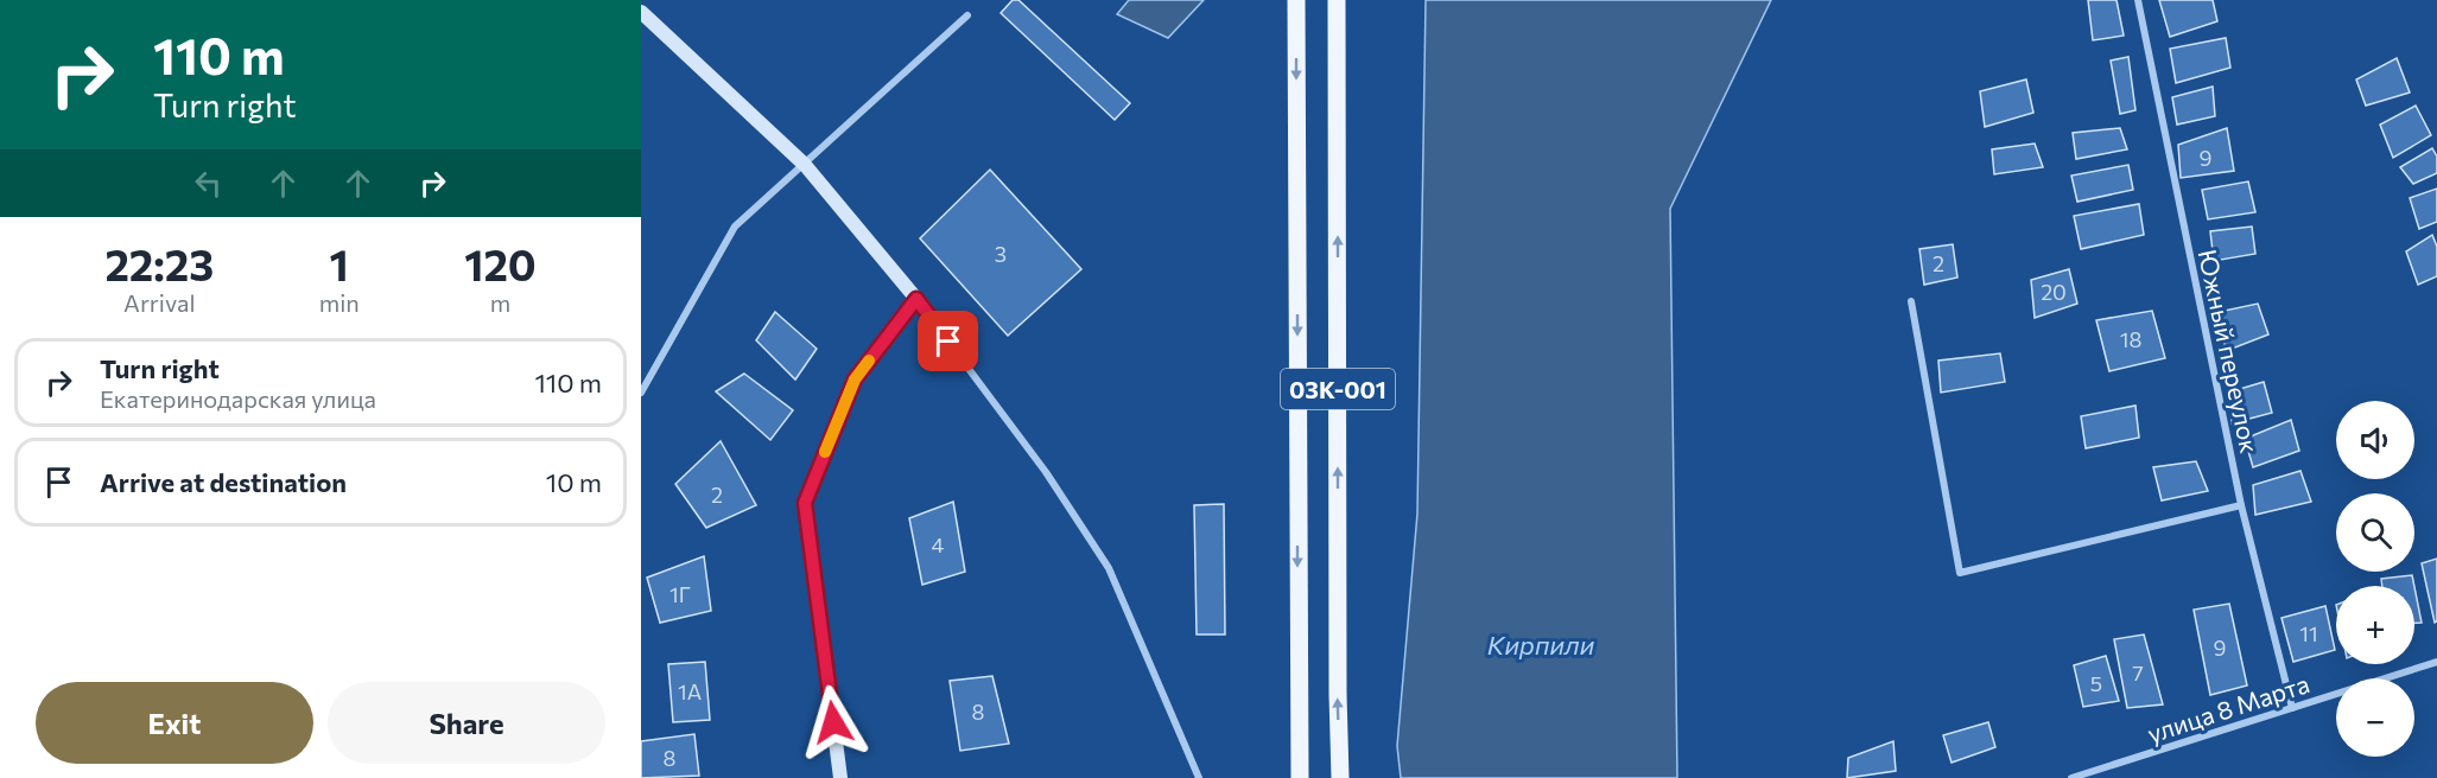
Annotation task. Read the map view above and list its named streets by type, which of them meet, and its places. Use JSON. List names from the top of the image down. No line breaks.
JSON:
{"streets":{"main road":["03К-001"],"street":["Южный переулок","улица 8 Марта"]},"crossings":[["Южный переулок","улица 8 Марта"]],"water":["Кирпили"],"house_numbers":["9","3","2","20","18","2","4","1Г","11","9","7","5","1А","8","8"],"page":{"turn":["110 m","Turn right"],"eta":["22:23","Arrival","1","min","120","m"],"list":[{"name":"Turn right","note":"Екатеринодарская улица","value":"110 m"},{"name":"Arrive at destination","value":"10 m"}],"map_buttons":["+","−"],"buttons":["Exit","Share"]}}
